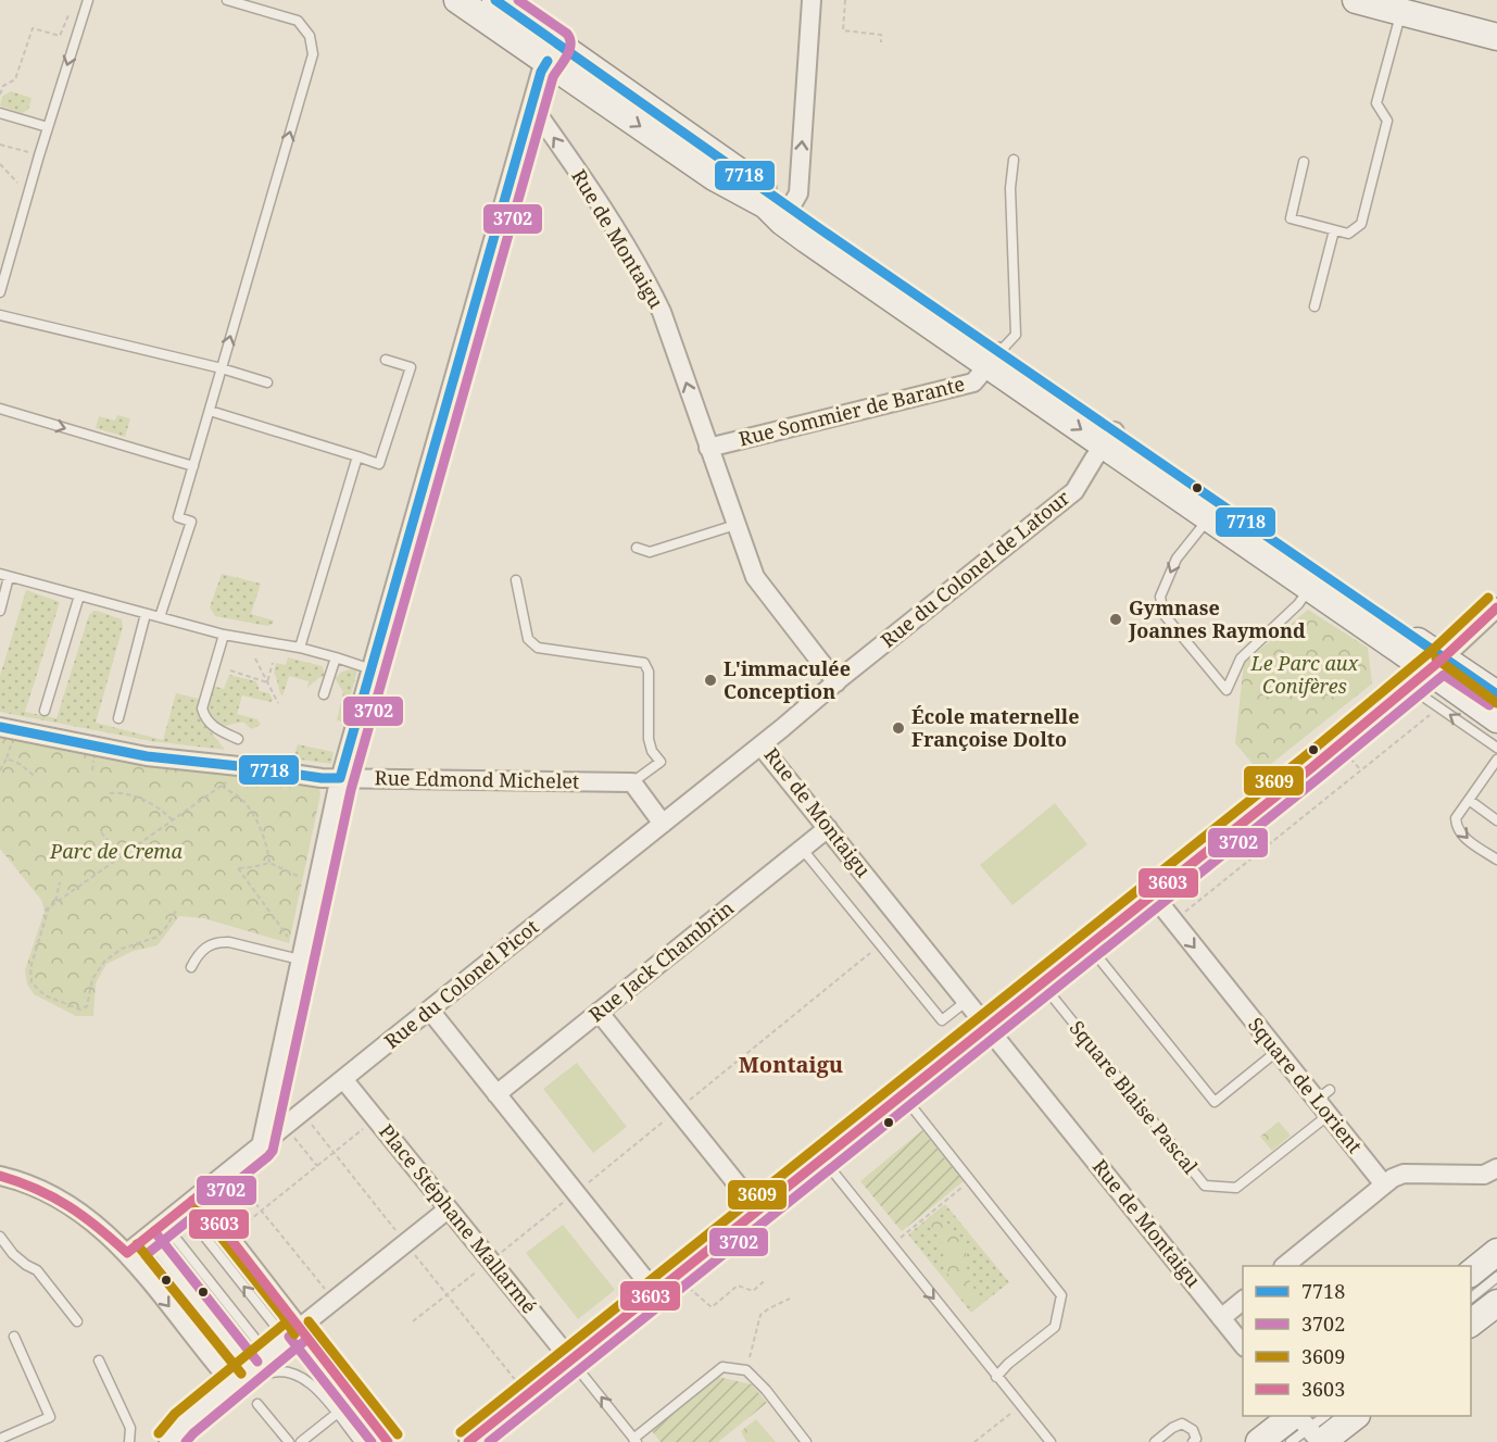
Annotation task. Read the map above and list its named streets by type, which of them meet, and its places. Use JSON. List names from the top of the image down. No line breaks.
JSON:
{"streets":{"street":["Rue de Montaigu","Rue Sommier de Barante","Rue du Colonel de Latour","Rue Edmond Michelet","Rue Jack Chambrin","Rue du Colonel Picot","Square de Lorient","Place Stéphane Mallarmé"],"lane":["Square Blaise Pascal"]},"crossings":[["Rue de Montaigu","Rue Sommier de Barante"],["Rue de Montaigu","Rue du Colonel de Latour"],["Rue de Montaigu","Rue Jack Chambrin"],["Rue de Montaigu","Rue du Colonel Picot"],["Rue du Colonel Picot","Place Stéphane Mallarmé"],["Square de Lorient","Square Blaise Pascal"]],"one_way":["Square de Lorient"],"districts":["Montaigu"],"parks":["Le Parc aux Conifères","Parc de Crema"],"places":["Gymnase Joannes Raymond","L'immaculée Conception","École maternelle Françoise Dolto"],"lines":["transit line 7718","transit line 3702","transit line 3609","transit line 3603"],"legend":["7718","3702","3609","3603"]}
